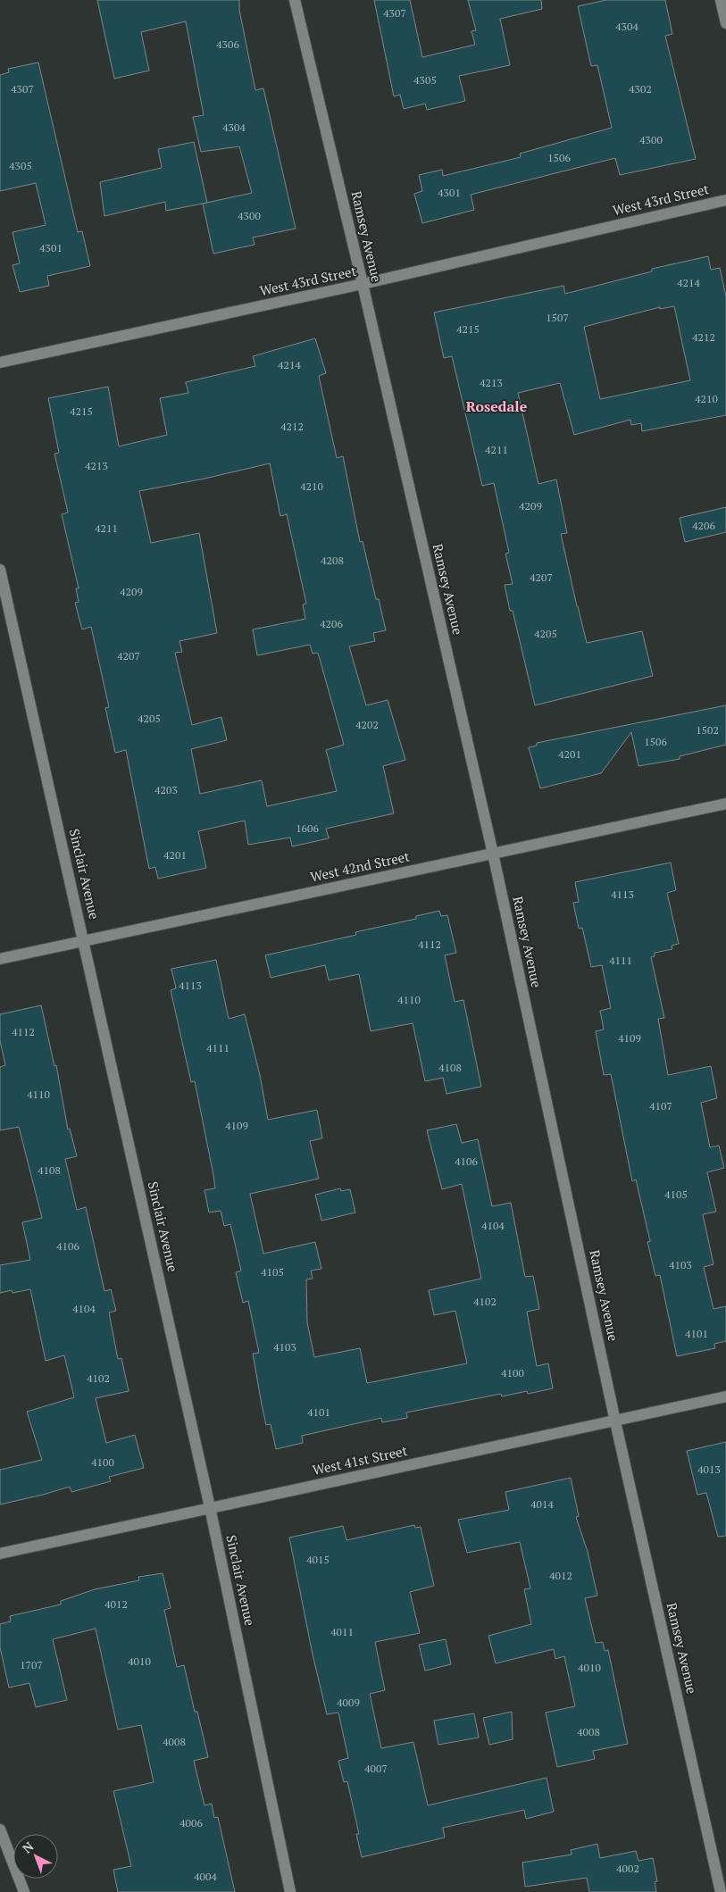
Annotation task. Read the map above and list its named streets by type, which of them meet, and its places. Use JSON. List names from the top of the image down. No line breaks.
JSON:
{"streets":{"street":["West 43rd Street","Ramsey Avenue","West 42nd Street","Sinclair Avenue","West 41st Street"]},"crossings":[["West 43rd Street","Ramsey Avenue"],["Ramsey Avenue","West 42nd Street"],["Ramsey Avenue","West 41st Street"],["West 42nd Street","Sinclair Avenue"],["Sinclair Avenue","West 41st Street"]],"districts":["Rosedale"],"house_numbers":["4307","4304","4306","4305","4307","4302","4304","4300","1506","4305","4301","4300","4301","4214","1507","4215","4212","4214","4213","4210","4215","4212","4211","4213","4210","4209","4206","4211","4208","4207","4209","4206","4205","4207","4205","4202","1502","1506","4201","4203","1606","4201","4113","4112","4111","4113","4110","4112","4109","4111","4108","4110","4107","4109","4106","4108","4105","4104","4106","4103","4105","4102","4104","4101","4103","4100","4102","4101","4100","4013","4014","4015","4012","4012","4011","4010","1707","4010","4009","4008","4008","4007","4006","4002","4004"],"north":"top left"}
